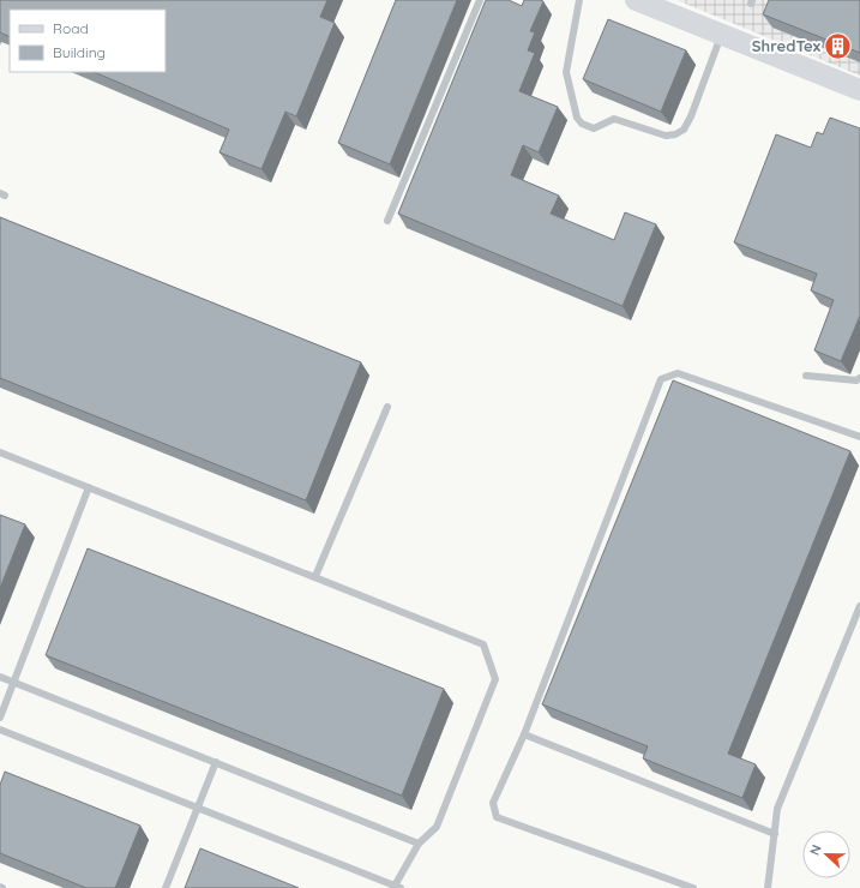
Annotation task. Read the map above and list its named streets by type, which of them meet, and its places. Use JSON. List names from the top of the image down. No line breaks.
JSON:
{"places":{"building":["ShredTex"]},"legend":["Road","Building"],"north":"left"}
